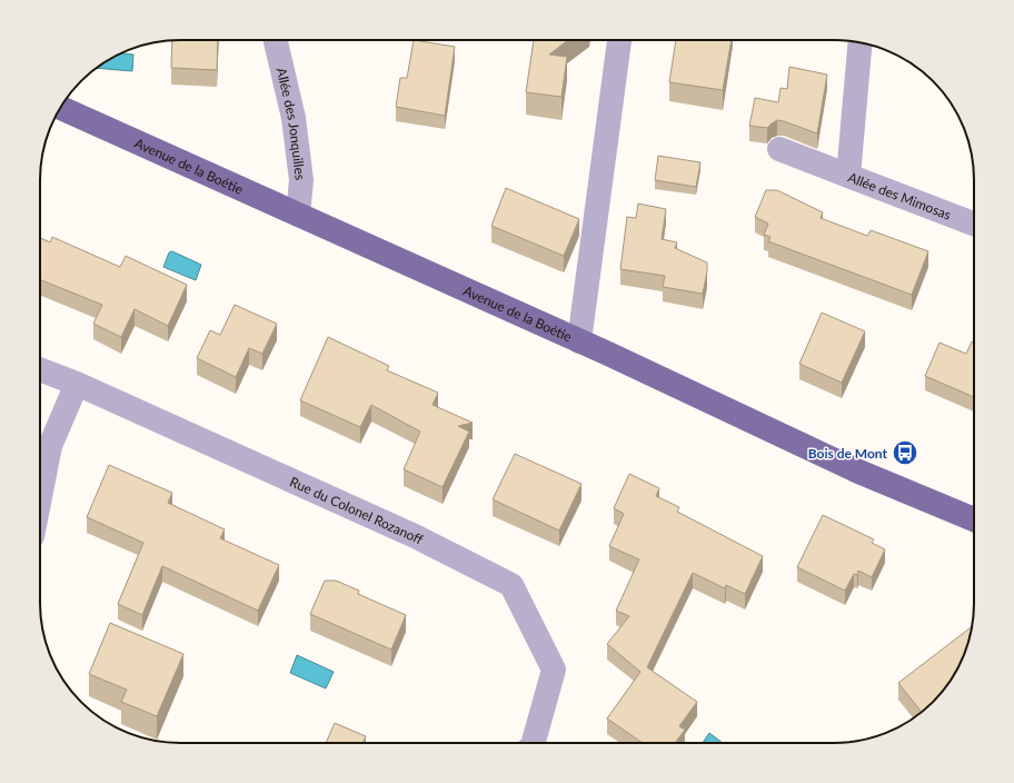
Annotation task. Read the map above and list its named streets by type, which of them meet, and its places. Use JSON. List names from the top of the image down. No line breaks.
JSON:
{"streets":{"main road":["Avenue de la Boétie"],"street":["Allée des Jonquilles","Allée des Mimosas","Rue du Colonel Rozanoff"]},"crossings":[["Allée des Jonquilles","Avenue de la Boétie"]],"places":{"bus stop":["Bois de Mont"]}}
